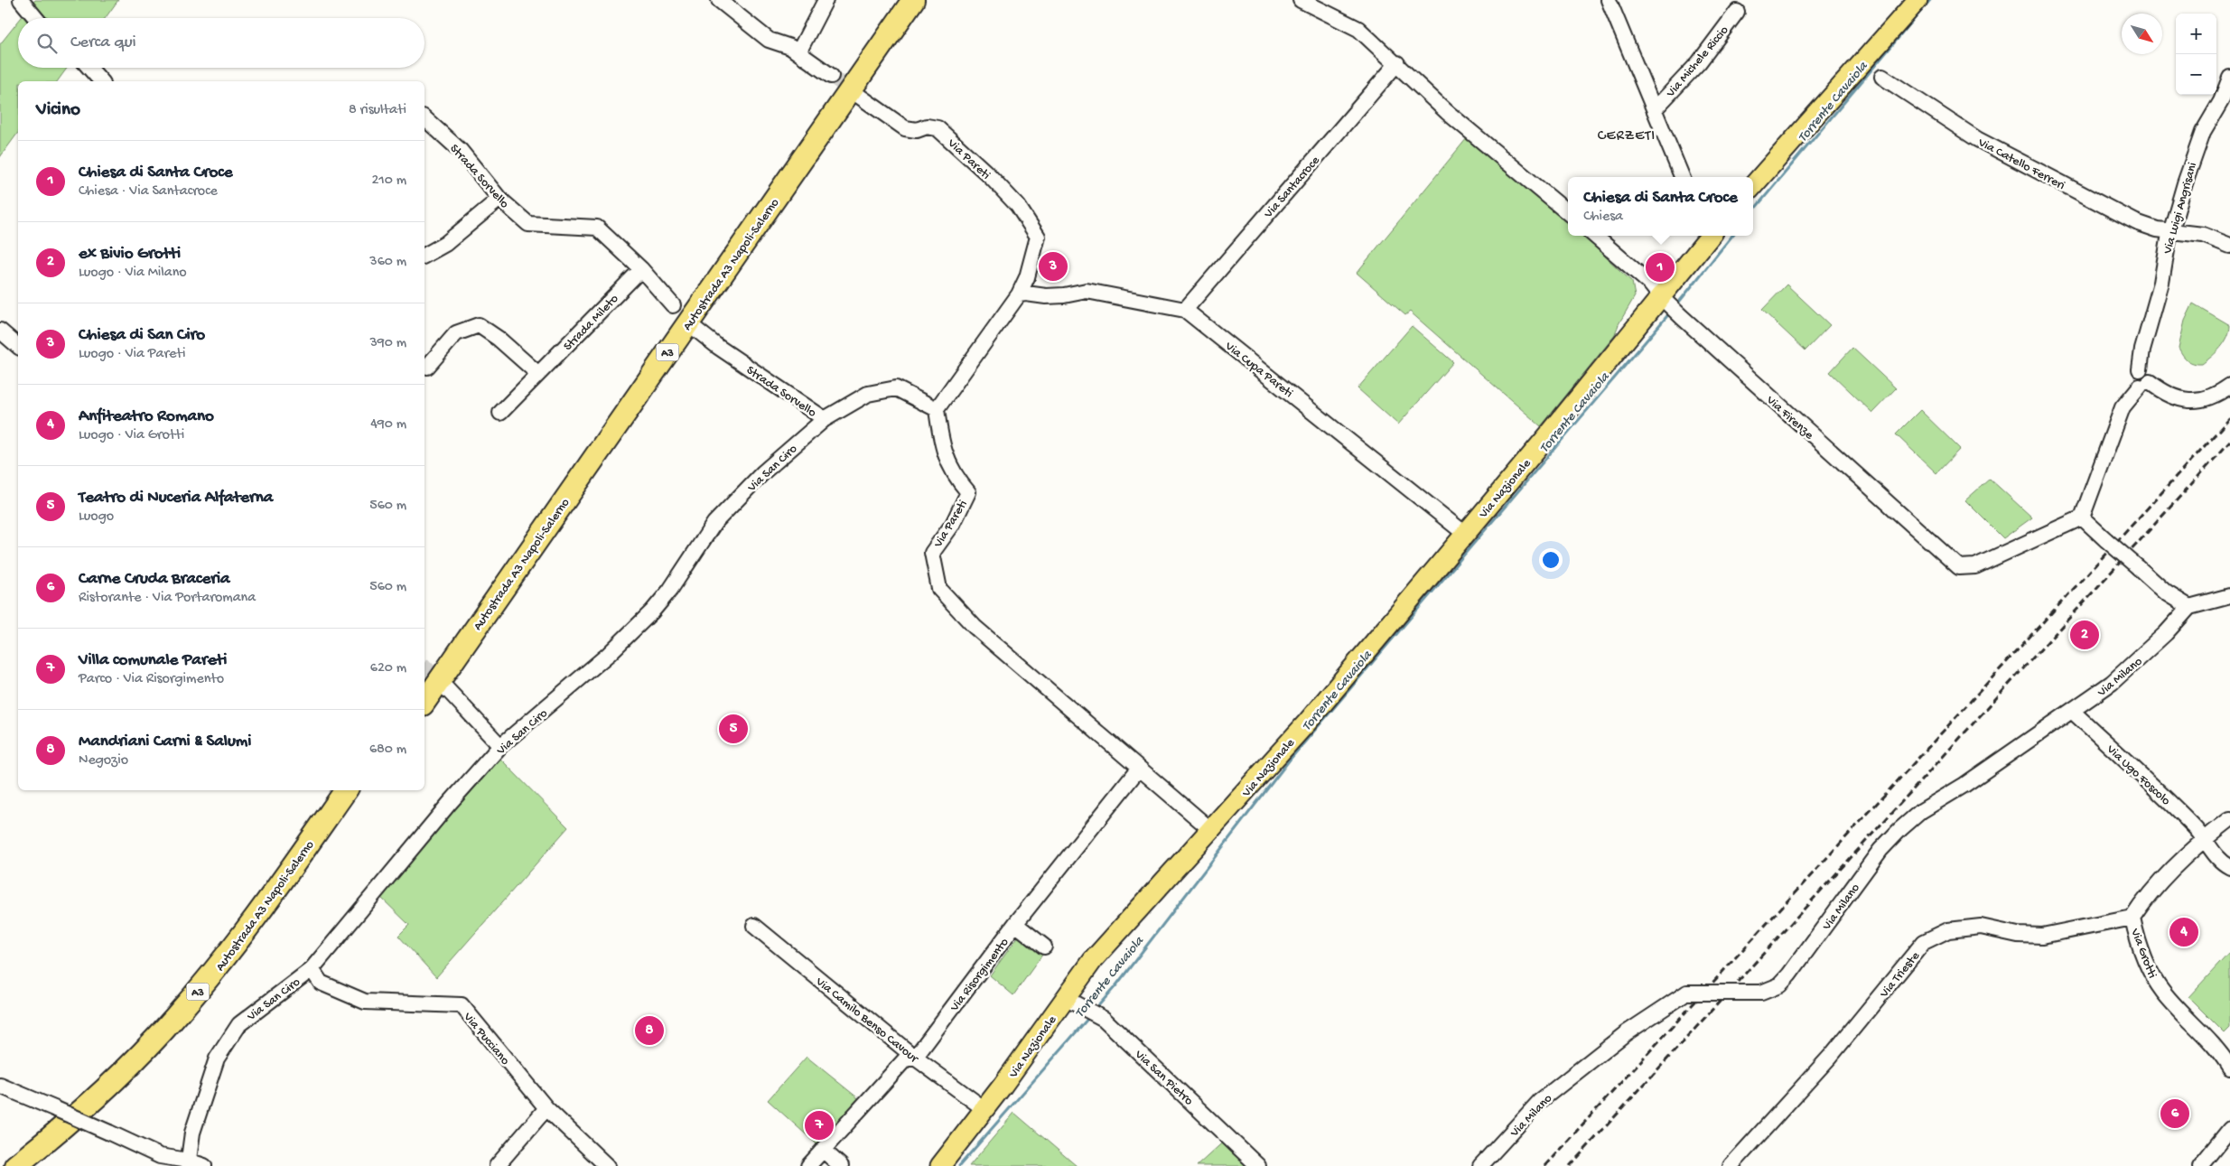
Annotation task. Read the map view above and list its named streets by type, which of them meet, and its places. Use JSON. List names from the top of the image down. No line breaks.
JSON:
{"streets":{"highway":["Autostrada A3 Napoli-Salerno","A3"],"main road":["Via Nazionale"],"street":["Via Michele Riccio","Via Pareti","Via Catello Ferreri","Strada Sorvello","Via Santacroce","Via Luigi Angrisani","Strada Mileto","Via Cupa Pareti","Via Firenze","Via San Ciro","Via Milano","Via Ugo Foscolo","Via Grotti","Via Risorgimento","Via Trieste","Via Camilo Benso Cavour","Via Pucciano","Via San Pietro"]},"crossings":[["Via Pareti","Via Cupa Pareti"],["Via Pareti","Via San Ciro"],["Via Pareti","Via Nazionale"],["Via Pareti","Via Risorgimento"],["Via Catello Ferreri","Via Luigi Angrisani"],["Strada Sorvello","Strada Mileto"],["Strada Sorvello","Via San Ciro"],["Via Santacroce","Via Cupa Pareti"],["Via Cupa Pareti","Via Nazionale"],["Via Firenze","Via Nazionale"],["Via San Ciro","Via Pucciano"],["Via Nazionale","Via Camilo Benso Cavour"],["Via Nazionale","Via San Pietro"],["Via Milano","Via Ugo Foscolo"],["Via Ugo Foscolo","Via Grotti"],["Via Grotti","Via Trieste"],["Via Risorgimento","Via Camilo Benso Cavour"]],"districts":["CERZETI"],"water":["Torrente Cavaiola"],"north":"bottom right","page":{"map_buttons":["+","−"],"search":"Cerca qui","heading":["Vicino","8 risultati"],"list":[{"mark":"1","name":"Chiesa di Santa Croce","note":"Chiesa · Via Santacroce","value":"210 m"},{"mark":"2","name":"ex Bivio Grotti","note":"Luogo · Via Milano","value":"360 m"},{"mark":"3","name":"Chiesa di San Ciro","note":"Luogo · Via Pareti","value":"390 m"},{"mark":"4","name":"Anfiteatro Romano","note":"Luogo · Via Grotti","value":"490 m"},{"mark":"5","name":"Teatro di Nuceria Alfaterna","note":"Luogo","value":"560 m"},{"mark":"6","name":"Carne Cruda Braceria","note":"Ristorante · Via Portaromana","value":"560 m"},{"mark":"7","name":"Villa comunale Pareti","note":"Parco · Via Risorgimento","value":"620 m"},{"mark":"8","name":"Mandriani Carni & Salumi","note":"Negozio","value":"680 m"}],"popup":["Chiesa di Santa Croce","Chiesa"],"pins":["3","1","2","5","4","8","6","7"]}}
